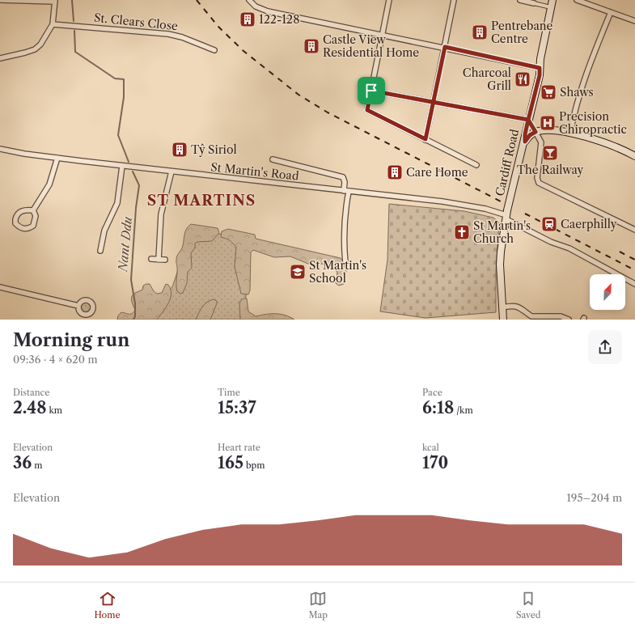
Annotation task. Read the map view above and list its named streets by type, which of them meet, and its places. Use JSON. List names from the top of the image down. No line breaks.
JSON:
{"streets":{"main road":["Cardiff Road"],"street":["St. Clears Close","St Martin's Road"]},"crossings":[["Cardiff Road","St Martin's Road"]],"districts":["ST MARTINS"],"water":["Nant Ddu"],"places":{"building":["122-128","Pentrebane Centre","Castle View Residential Home","Tŷ Siriol","Care Home"],"restaurant":["Charcoal Grill"],"supermarket":["Shaws"],"hospital":["Precision Chiropractic"],"bar":["The Railway"],"station":["Caerphilly"],"church":["St Martin's Church"],"school or university":["St Martin's School"]},"north":"top right","page":{"heading":["Morning run","09:36 · 4 × 620 m"],"stats":[["Distance","2.48 km"],["Time","15:37"],["Pace","6:18 /km"],["Elevation","36 m"],["Heart rate","165 bpm"],["kcal","170"]],"chart":["Elevation","195–204 m"],"tabs":["Home","Map","Saved"]}}
